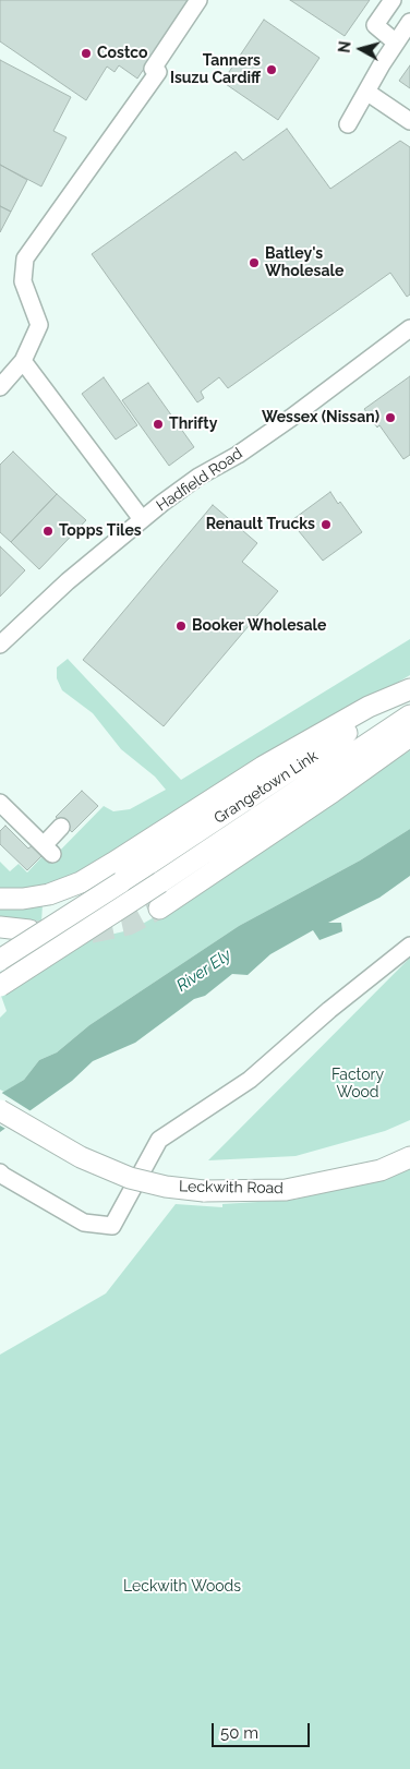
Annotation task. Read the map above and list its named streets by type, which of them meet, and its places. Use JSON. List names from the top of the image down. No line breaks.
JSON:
{"streets":{"main road":["Grangetown Link","Leckwith Road"],"street":["Hadfield Road"]},"water":["River Ely"],"parks":["Factory Wood","Leckwith Woods"],"places":["Costco","Tanners Isuzu Cardiff","Batley's Wholesale","Wessex (Nissan)","Thrifty","Renault Trucks","Topps Tiles","Booker Wholesale"],"scale_bar":"50 m","north":"left"}
